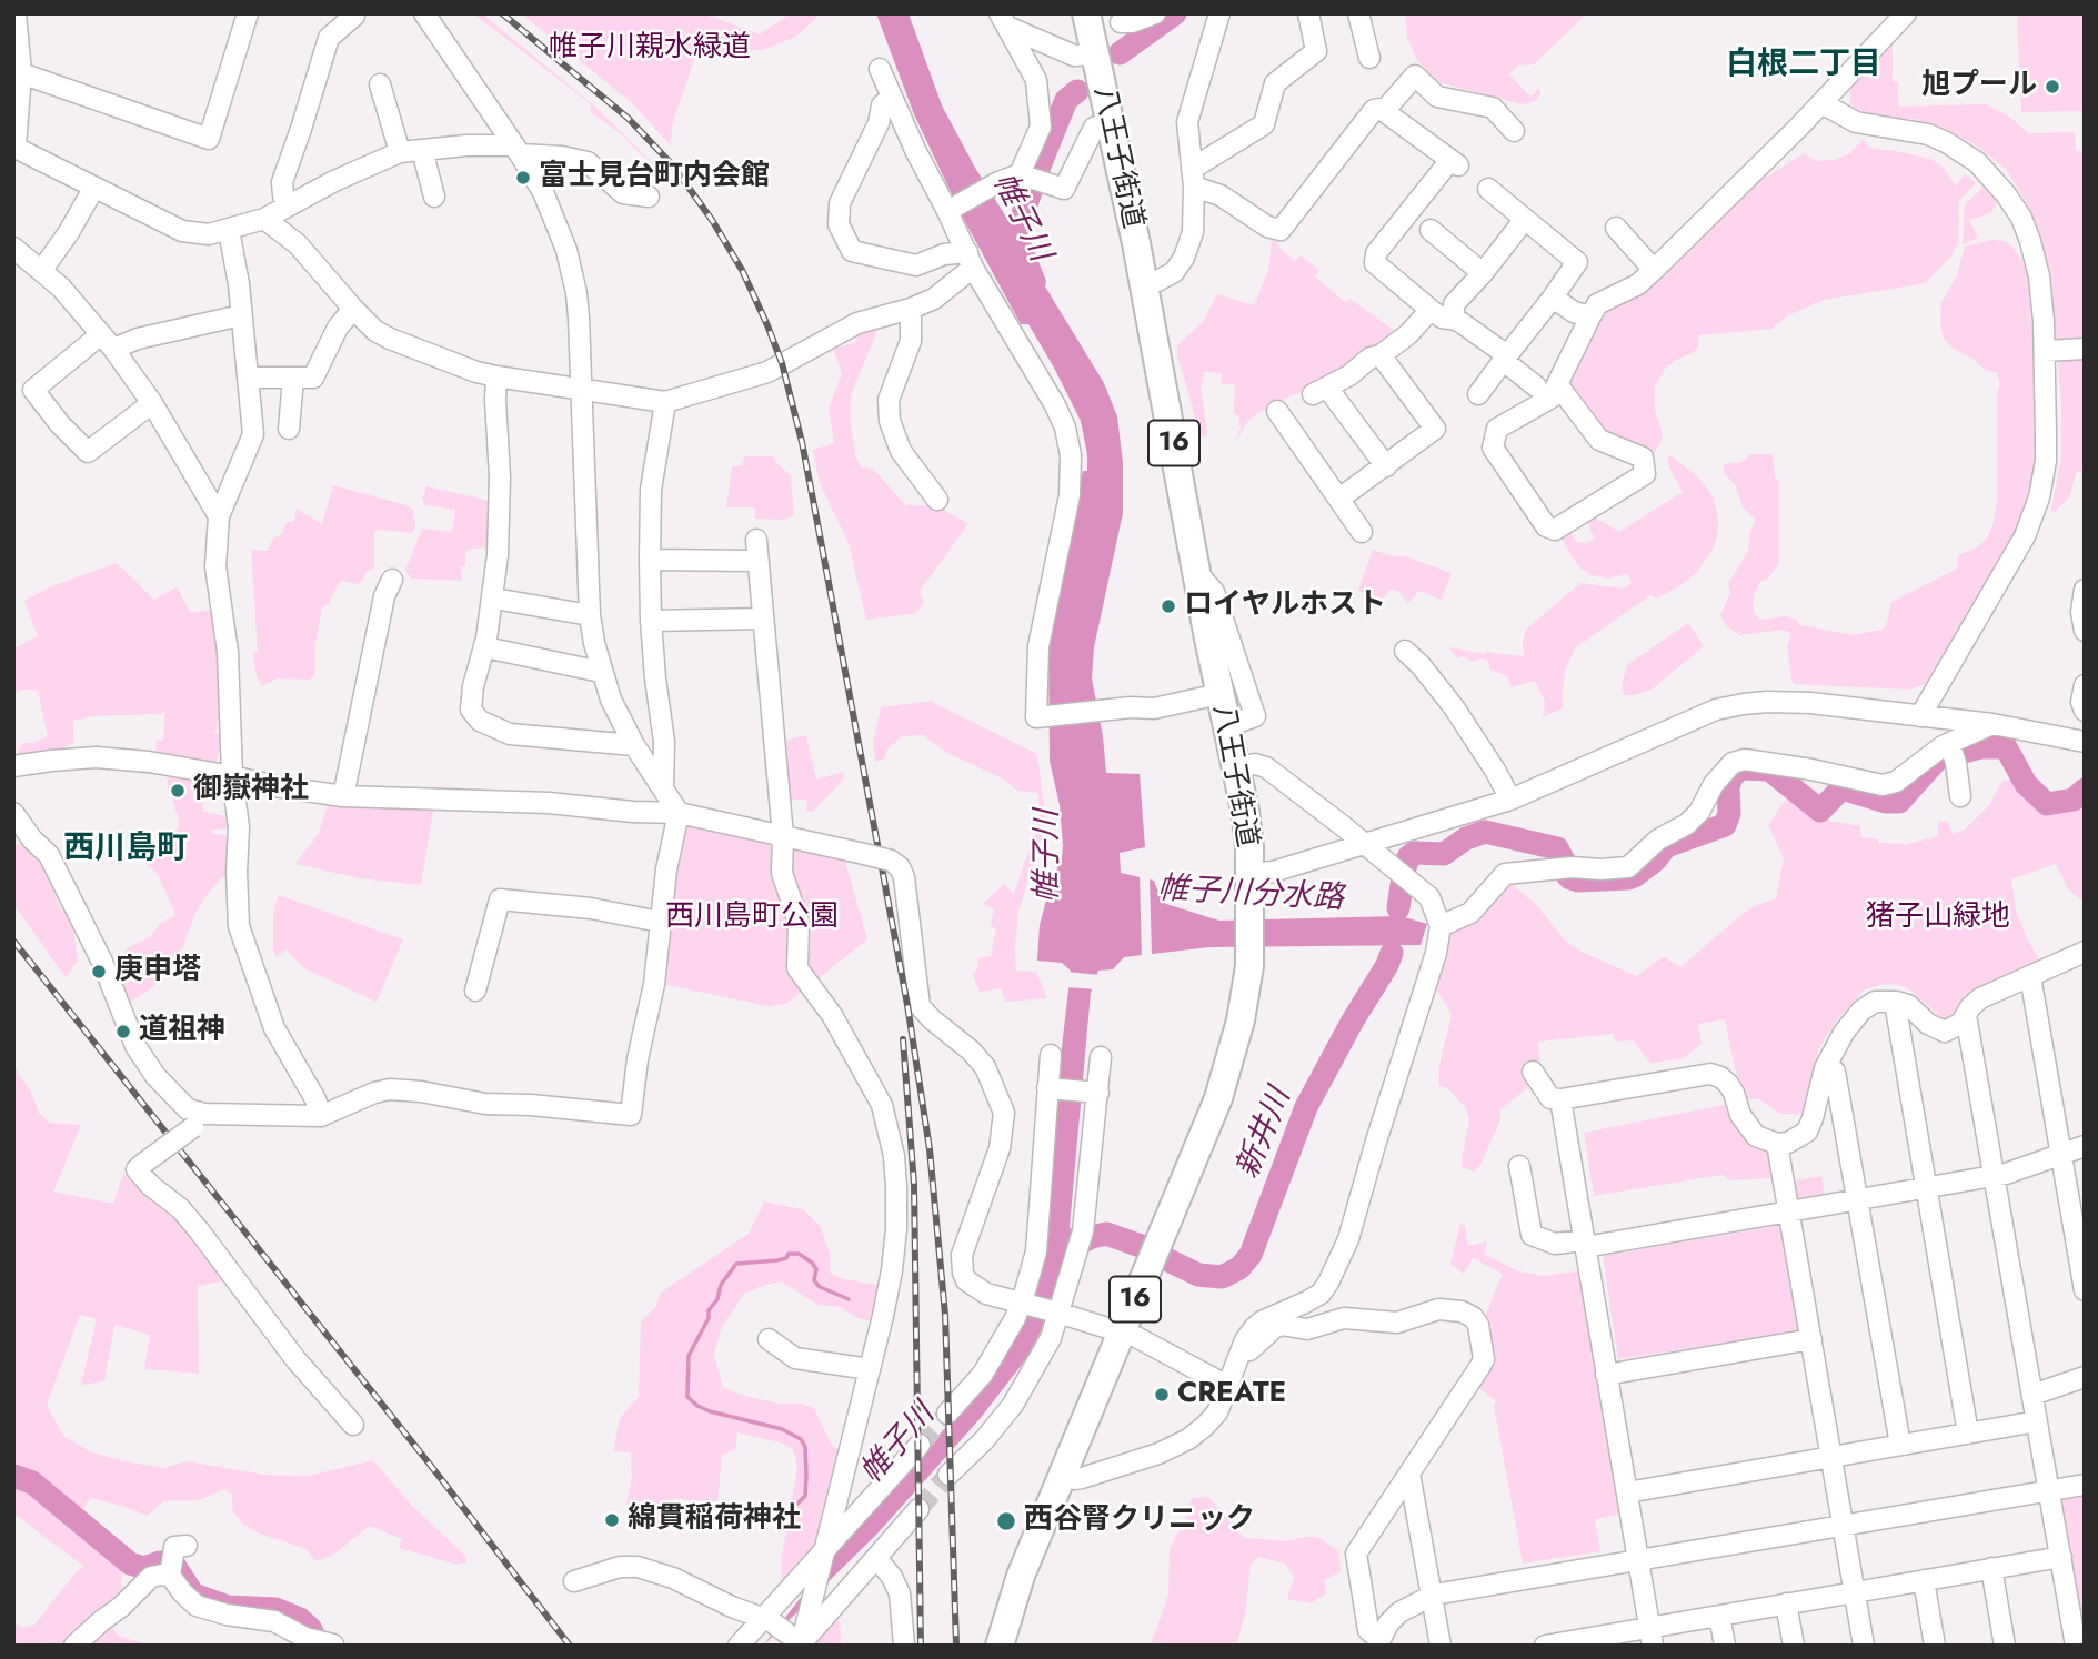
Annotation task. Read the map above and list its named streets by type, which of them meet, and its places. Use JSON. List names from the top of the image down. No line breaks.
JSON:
{"streets":{"highway":["八王子街道","16"]},"districts":["白根二丁目","西川島町"],"water":["帷子川","帷子川分水路","新井川"],"parks":["帷子川親水緑道","西川島町公園","猪子山緑地"],"places":["旭プール","富士見台町内会館","ロイヤルホスト","御嶽神社","庚申塔","道祖神","CREATE","綿貫稲荷神社","西谷腎クリニック"]}
